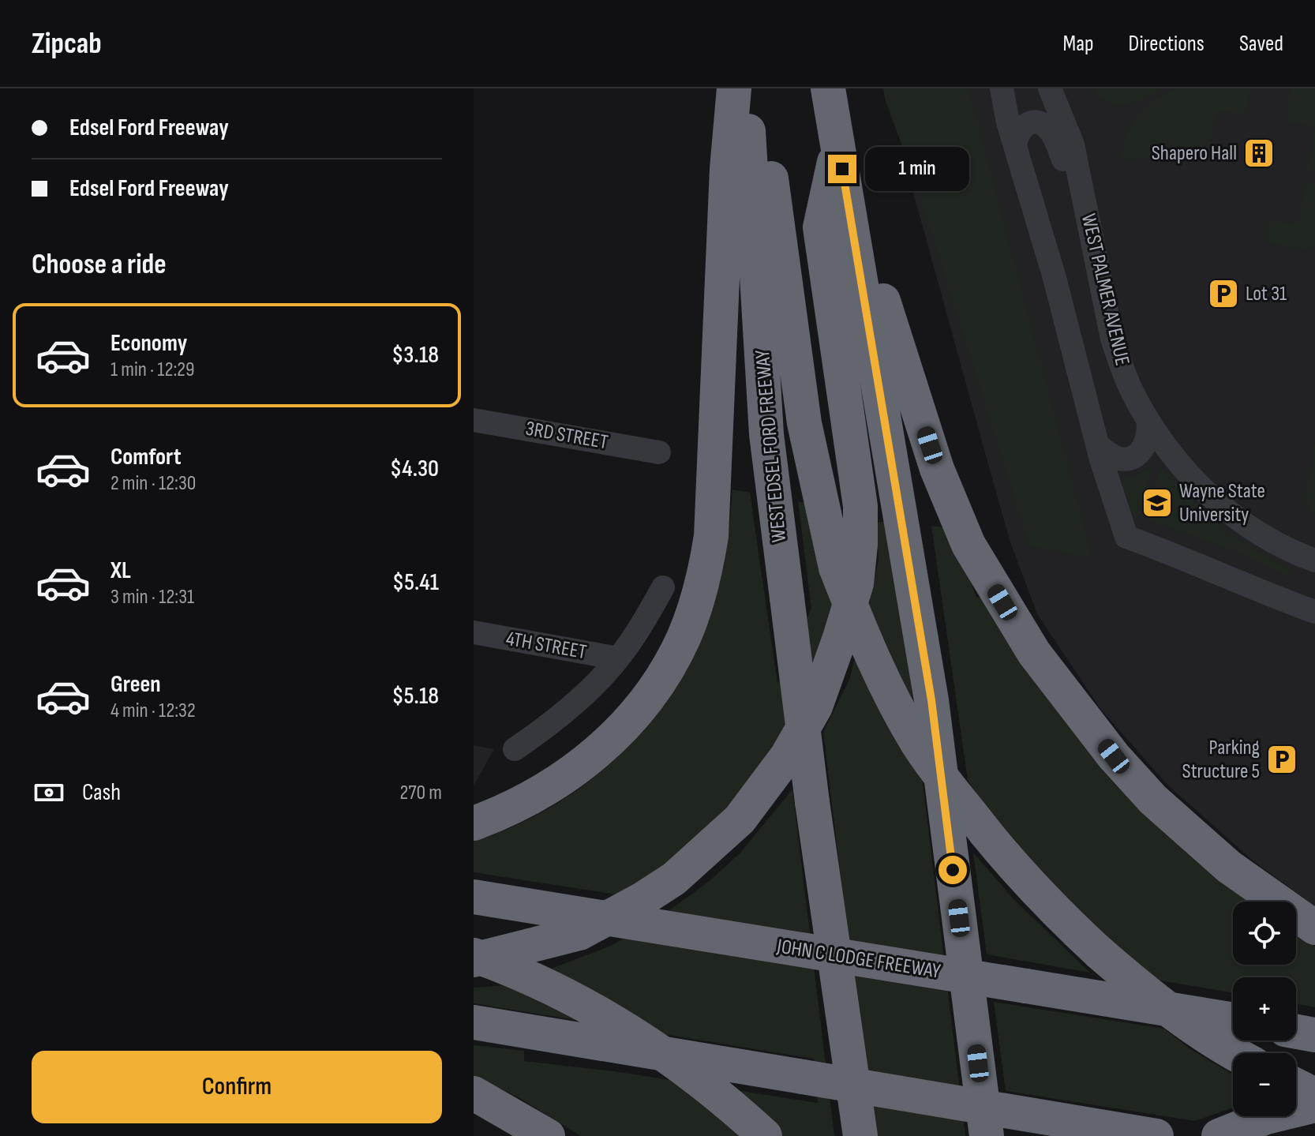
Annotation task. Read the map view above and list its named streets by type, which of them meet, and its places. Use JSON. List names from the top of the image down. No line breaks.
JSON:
{"streets":{"highway":["WEST EDSEL FORD FREEWAY","JOHN C LODGE FREEWAY"],"street":["WEST PALMER AVENUE","3RD STREET","4TH STREET"]},"places":{"building":["Shapero Hall"],"parking":["Lot 31","Parking Structure 5"],"school or university":["Wayne State University"]},"page":{"header":"Zipcab","nav":["Map","Directions","Saved"],"banner":["Edsel Ford Freeway","Edsel Ford Freeway"],"bubble":"1 min","heading":"Choose a ride","list":[{"name":"Economy","note":"1 min · 12:29","value":"$3.18"},{"name":"Comfort","note":"2 min · 12:30","value":"$4.30"},{"name":"XL","note":"3 min · 12:31","value":"$5.41"},{"name":"Green","note":"4 min · 12:32","value":"$5.18"}],"pay":["Cash","270 m"],"map_buttons":["+","−"],"buttons":"Confirm"}}
